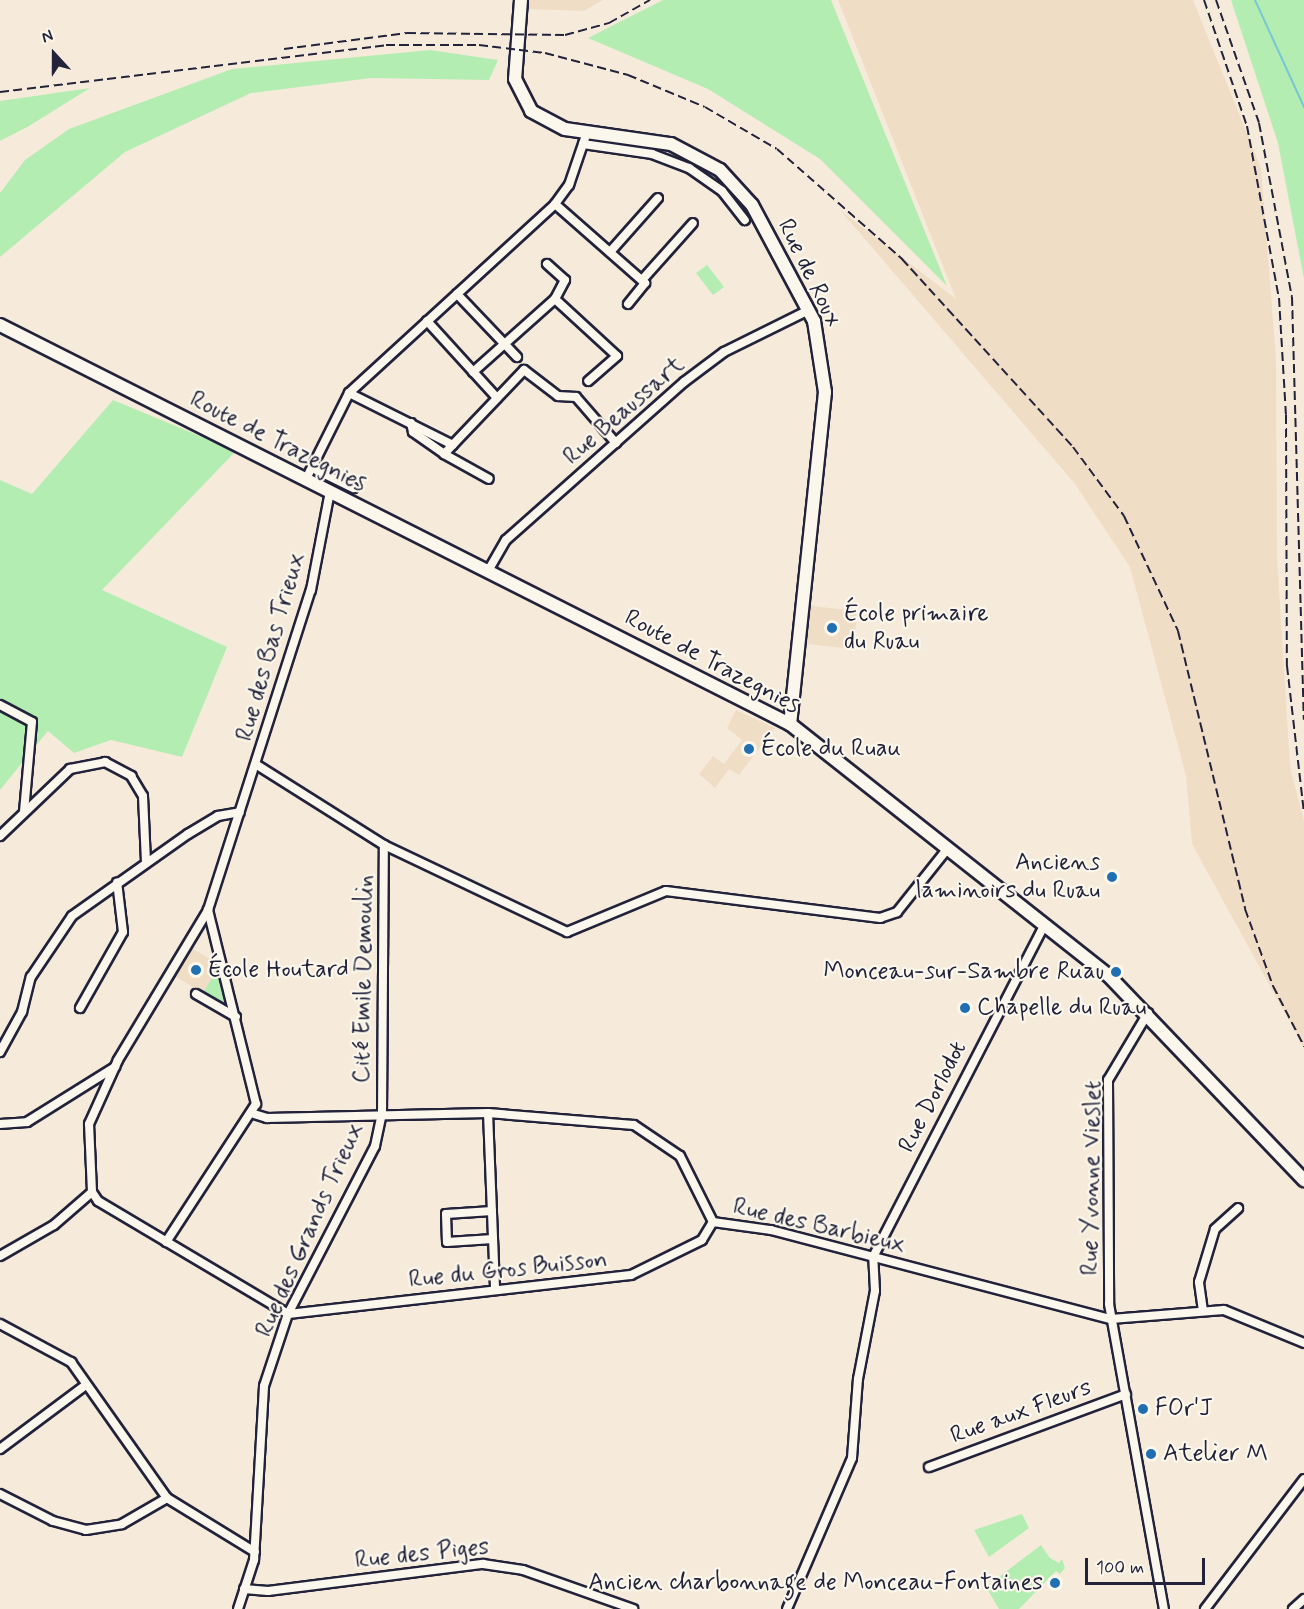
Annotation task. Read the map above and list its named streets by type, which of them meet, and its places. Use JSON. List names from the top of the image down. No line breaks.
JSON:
{"streets":{"main road":["Rue de Roux","Route de Trazegnies"],"street":["Rue Beaussart","Rue des Bas Trieux","Cité Emile Demoulin","Rue Dorlodot","Rue Yvonne Vieslet","Rue des Barbieux","Rue des Grands Trieux","Rue du Gros Buisson","Rue aux Fleurs","Rue des Piges"]},"crossings":[["Rue de Roux","Rue Beaussart"],["Rue de Roux","Route de Trazegnies"],["Rue Beaussart","Route de Trazegnies"],["Route de Trazegnies","Rue des Bas Trieux"],["Route de Trazegnies","Rue Dorlodot"],["Route de Trazegnies","Rue Yvonne Vieslet"],["Cité Emile Demoulin","Rue des Barbieux"],["Cité Emile Demoulin","Rue des Grands Trieux"],["Rue Dorlodot","Rue des Barbieux"],["Rue Yvonne Vieslet","Rue des Barbieux"],["Rue Yvonne Vieslet","Rue aux Fleurs"],["Rue des Barbieux","Rue des Grands Trieux"],["Rue des Barbieux","Rue du Gros Buisson"],["Rue des Grands Trieux","Rue du Gros Buisson"],["Rue des Grands Trieux","Rue des Piges"]],"places":["École primaire du Ruau","École du Ruau","Anciens laminoirs du Ruau","École Houtard","Monceau-sur-Sambre Ruau","Chapelle du Ruau","FOr'J","Atelier M","Ancien charbonnage de Monceau-Fontaines"],"scale_bar":"100 m","north":"top"}
